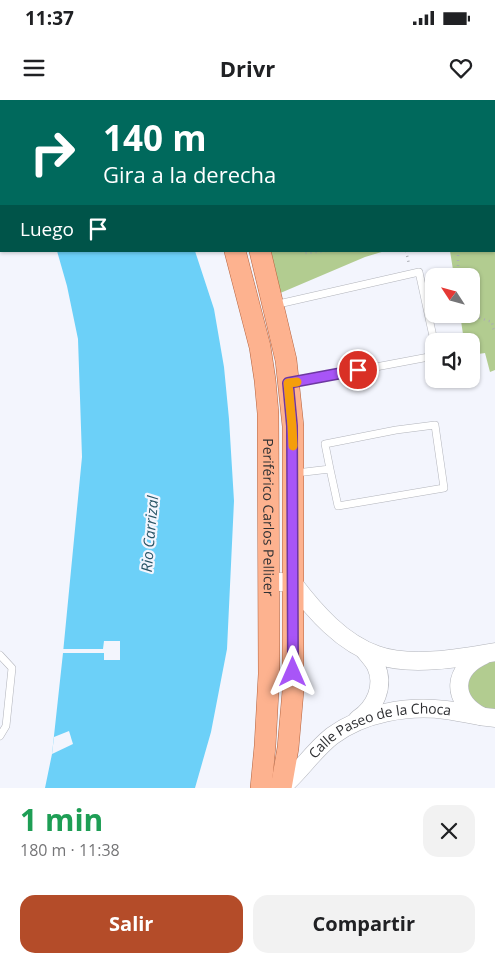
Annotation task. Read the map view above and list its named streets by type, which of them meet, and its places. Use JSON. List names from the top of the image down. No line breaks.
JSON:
{"streets":{"main road":["Periférico Carlos Pellicer"],"street":["Calle Paseo de la Choca"]},"crossings":[["Periférico Carlos Pellicer","Calle Paseo de la Choca"]],"water":["Rio Carrizal"],"north":"top left","page":{"status":"11:37","header":"Drivr","turn":["140 m","Gira a la derecha"],"then":"Luego","heading":["1 min","180 m · 11:38"],"buttons":["Salir","Compartir"]}}
